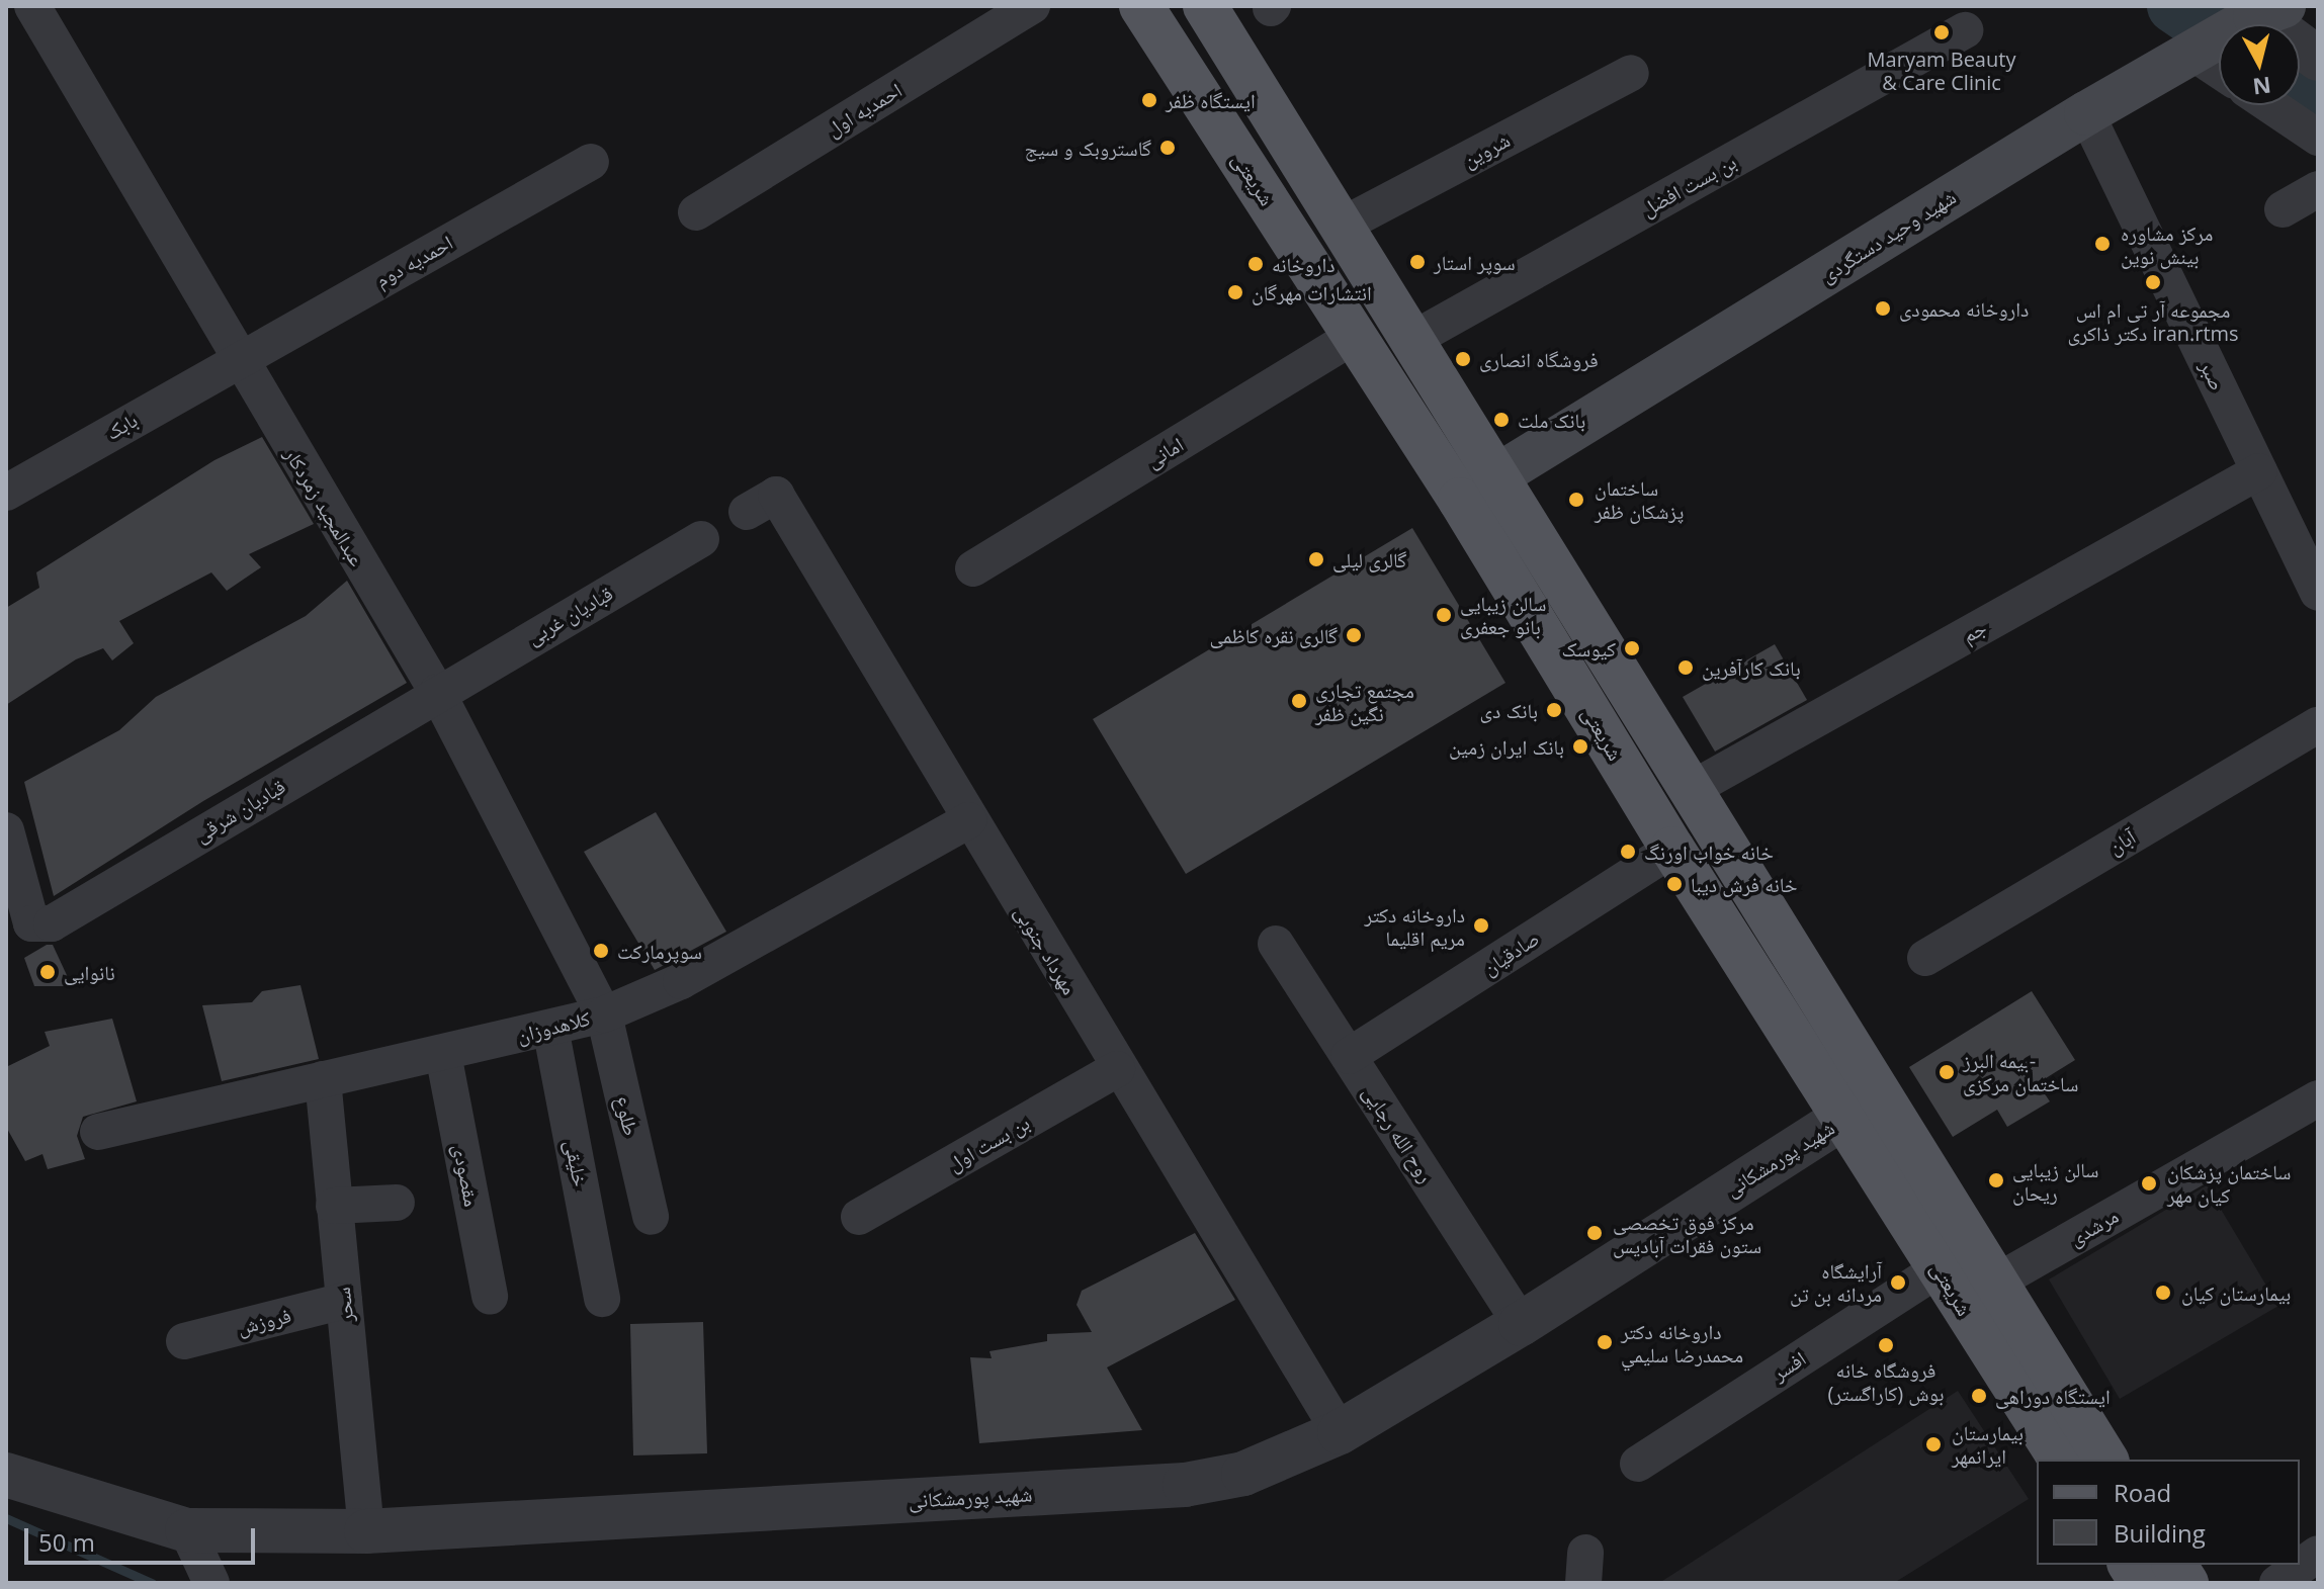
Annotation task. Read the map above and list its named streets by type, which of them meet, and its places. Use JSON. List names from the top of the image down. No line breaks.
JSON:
{"streets":{"main road":["شریعتی","شهید وحید دستگردی"],"street":["احمدیه اول","شروین","بن بست افضل","احمدیه دوم","صبر","بابک","امانی","عبدالمجید زمردکار","قبادیان غربی","جم","قبادیان شرقی","آبان","مهرداد جنوبی","صادقیان","کلاهدوزان","طلوع","روح الله رجایی","بن بست اول","شهید پورمشکانی","خلیقی","مقصودی","مرشدی","سحر","فروزش","افسر"]},"crossings":[["شروین","شریعتی"],["شریعتی","بن بست افضل"],["شریعتی","شهید وحید دستگردی"],["شریعتی","امانی"],["شریعتی","جم"],["شریعتی","صادقیان"],["شریعتی","شهید پورمشکانی"],["شریعتی","مرشدی"],["شریعتی","افسر"],["شهید وحید دستگردی","صبر"],["احمدیه دوم","بابک"],["احمدیه دوم","عبدالمجید زمردکار"],["صبر","جم"],["بابک","عبدالمجید زمردکار"],["عبدالمجید زمردکار","قبادیان غربی"],["عبدالمجید زمردکار","قبادیان شرقی"],["عبدالمجید زمردکار","کلاهدوزان"],["عبدالمجید زمردکار","طلوع"],["قبادیان غربی","قبادیان شرقی"],["مهرداد جنوبی","کلاهدوزان"],["مهرداد جنوبی","بن بست اول"],["مهرداد جنوبی","شهید پورمشکانی"],["صادقیان","روح الله رجایی"],["کلاهدوزان","طلوع"],["کلاهدوزان","خلیقی"],["کلاهدوزان","مقصودی"],["کلاهدوزان","سحر"],["روح الله رجایی","شهید پورمشکانی"],["شهید پورمشکانی","سحر"],["سحر","فروزش"]],"places":["Maryam Beauty & Care Clinic","ایستگاه ظفر","گاستروبک و سیج","مرکز مشاوره بینش نوین","سوپر استار","داروخانه","مجموعه آر تی ام اس دکتر ذاکری iran.rtms","انتشارات مهرگان","داروخانه محمودی","فروشگاه انصاری","بانک ملت","ساختمان پزشکان ظفر","گالری لیلی","سالن زیبایی بانو جعفری","گالری نقره کاظمی","کیوسک","بانک کارآفرین","مجتمع تجاری نگین ظفر","بانک دی","بانک ایران زمین","خانه خواب اورنگ","خانه فرش دیبا","داروخانه دکتر مریم اقلیما","سوپرمارکت","نانوایی","بیمه البرز- ساختمان مرکزی","سالن زیبایی ریحان","ساختمان پزشکان کیان مهر","مرکز فوق تخصصی ستون فقرات آبادیس","آرایشگاه مردانه بن تن","بیمارستان کیان","داروخانه دكتر محمدرضا سليمي","فروشگاه خانه بوش (کاراگستر)","ایستگاه دوراهی","بیمارستان ایرانمهر"],"legend":["Road","Building"],"scale_bar":"50 m","north":"bottom"}
